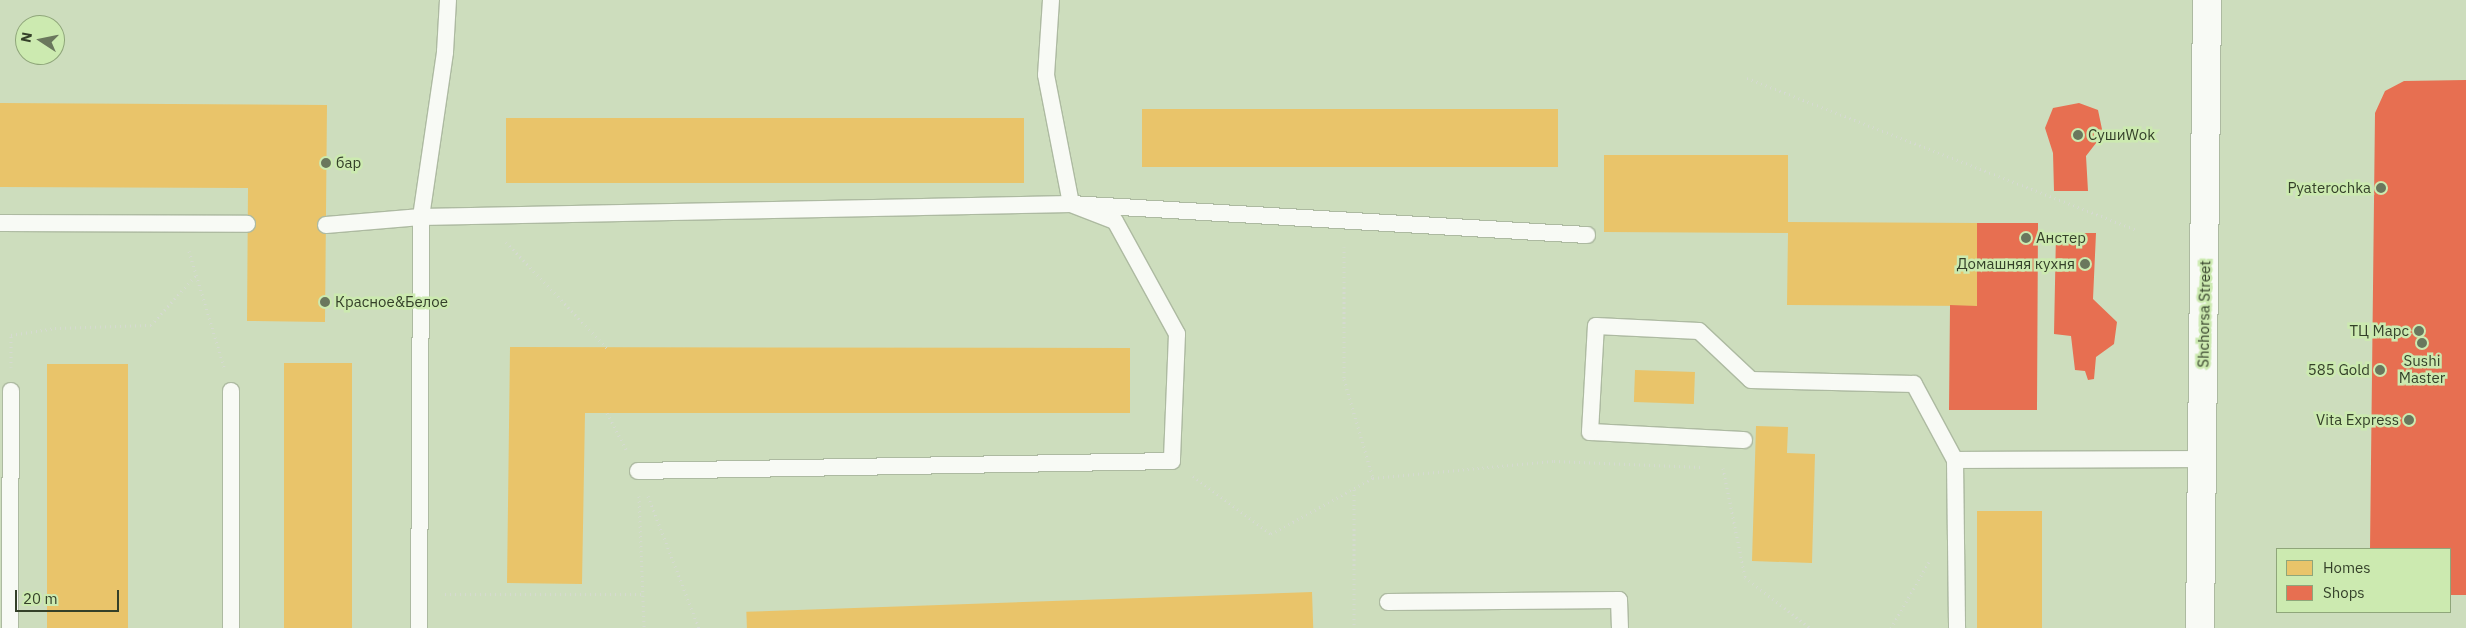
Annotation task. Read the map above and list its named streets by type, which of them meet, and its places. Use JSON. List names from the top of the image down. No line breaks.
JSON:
{"streets":{"main road":["Shchorsa Street"]},"places":["СушиWok","бар","Pyaterochka","Анстер","Домашняя кухня","Красное&Белое","ТЦ Марс","Sushi Master","585 Gold","Vita Express"],"legend":["Homes","Shops"],"scale_bar":"20 m","north":"left"}
